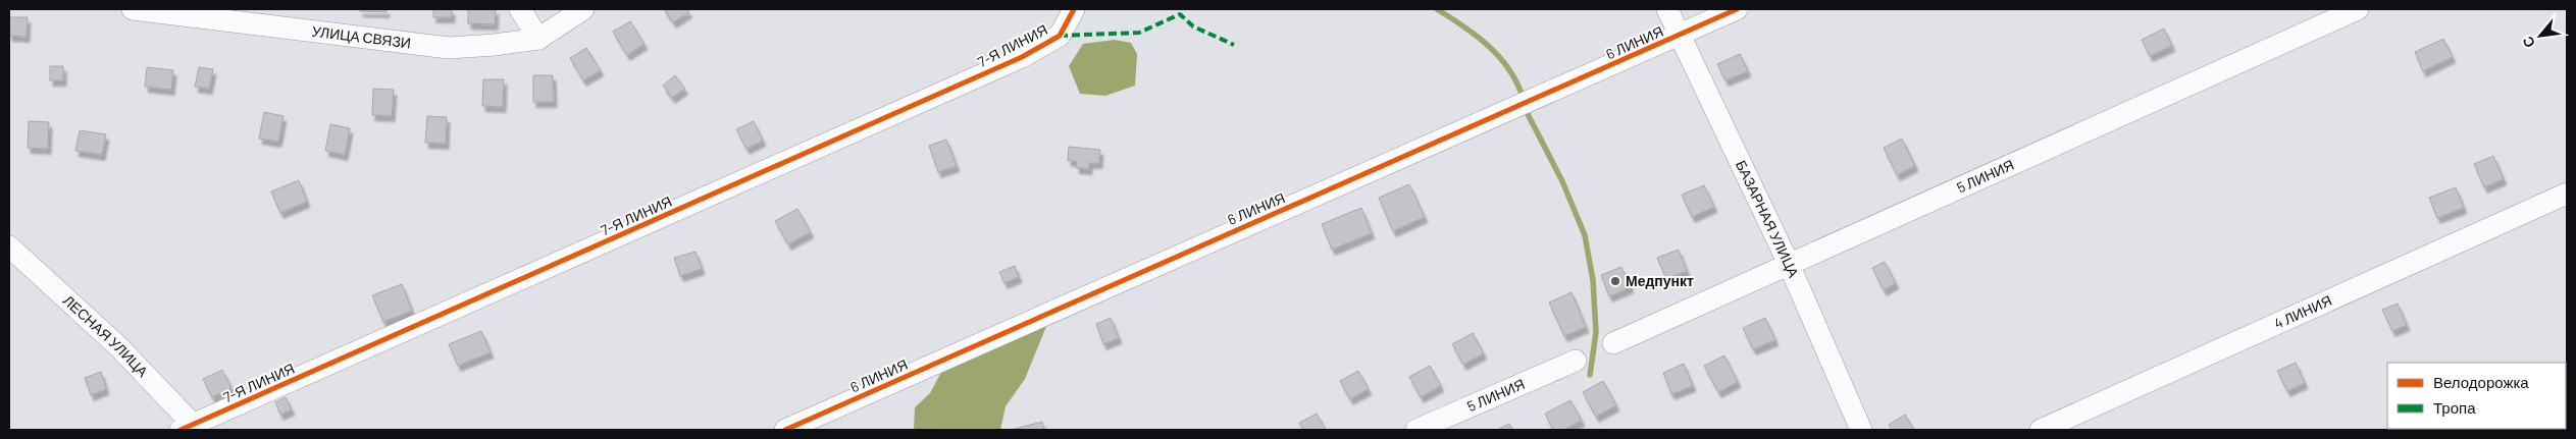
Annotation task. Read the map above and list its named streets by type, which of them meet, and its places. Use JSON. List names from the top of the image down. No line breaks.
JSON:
{"streets":{"street":["УЛИЦА СВЯЗИ","6 ЛИНИЯ","7-Я ЛИНИЯ","5 ЛИНИЯ","БАЗАРНАЯ УЛИЦА","4 ЛИНИЯ","ЛЕСНАЯ УЛИЦА"]},"crossings":[["6 ЛИНИЯ","БАЗАРНАЯ УЛИЦА"],["7-Я ЛИНИЯ","ЛЕСНАЯ УЛИЦА"],["5 ЛИНИЯ","БАЗАРНАЯ УЛИЦА"]],"places":["Медпункт"],"legend":["Велодорожка","Тропа"],"north":"bottom left"}
